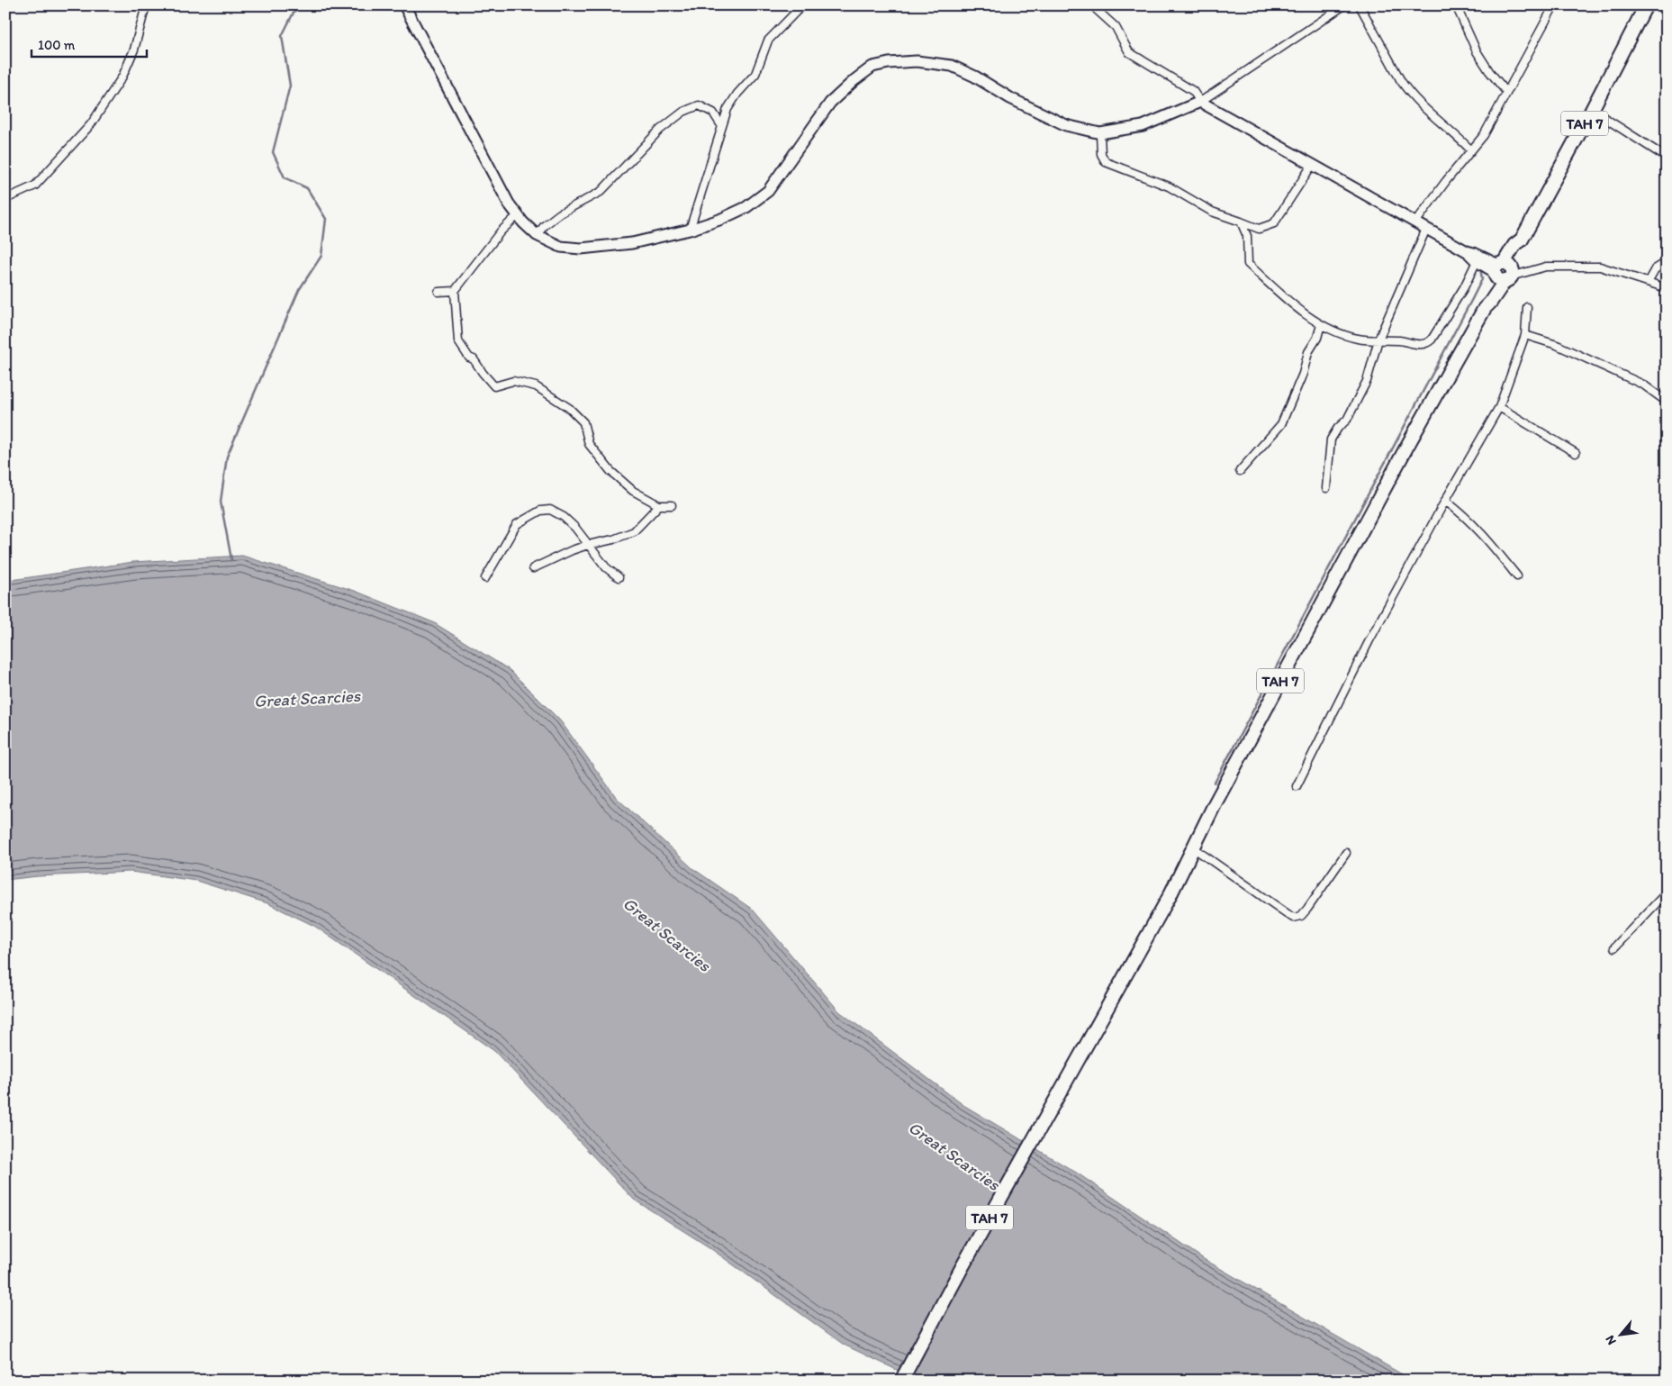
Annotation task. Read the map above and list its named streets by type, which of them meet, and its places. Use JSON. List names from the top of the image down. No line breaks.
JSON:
{"streets":{"highway":["TAH 7"]},"water":["Great Scarcies"],"scale_bar":"100 m","north":"bottom left"}
